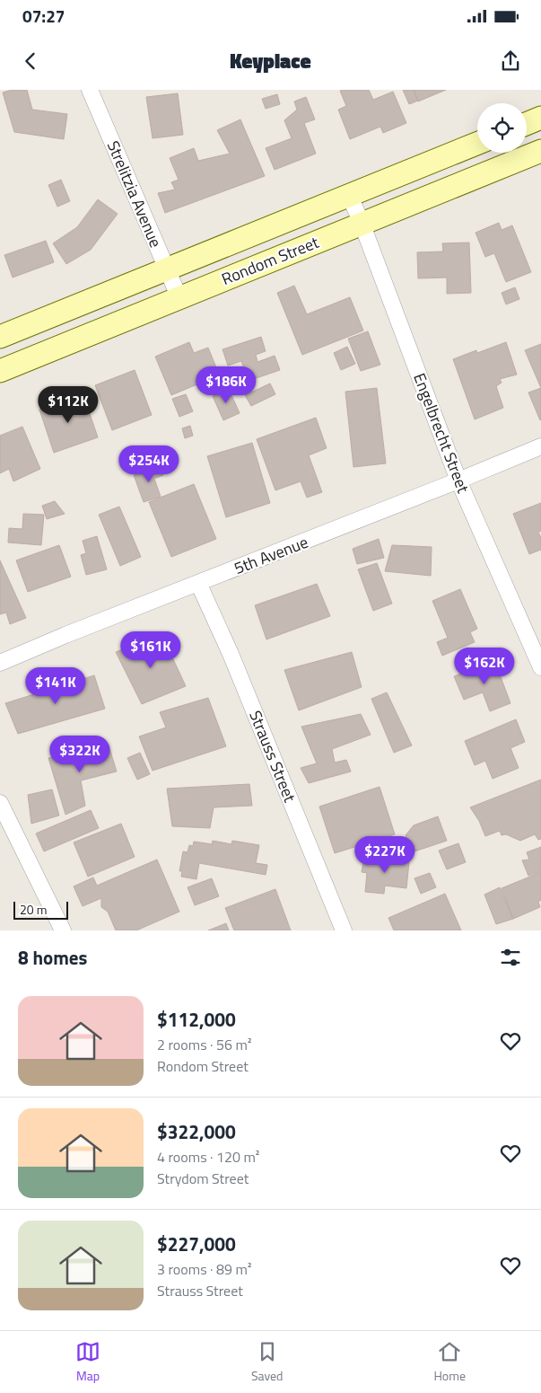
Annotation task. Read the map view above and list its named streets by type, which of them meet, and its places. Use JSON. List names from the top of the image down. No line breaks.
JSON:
{"streets":{"street":["Strelitzia Avenue","Rondom Street","Engelbrecht Street","5th Avenue","Strauss Street"]},"crossings":[["Strelitzia Avenue","Rondom Street"],["Rondom Street","Engelbrecht Street"],["Engelbrecht Street","5th Avenue"],["5th Avenue","Strauss Street"]],"scale_bar":"20 m","page":{"status":"07:27","header":"Keyplace","price":["$186K","$112K","$254K","$161K","$162K","$141K","$322K","$227K"],"scale":"20 m","heading":"8 homes","list":[{"name":"$112,000","note":"2 rooms · 56 m² · Rondom Street"},{"name":"$322,000","note":"4 rooms · 120 m² · Strydom Street"},{"name":"$227,000","note":"3 rooms · 89 m² · Strauss Street"}],"tabs":["Map","Saved","Home"]}}
